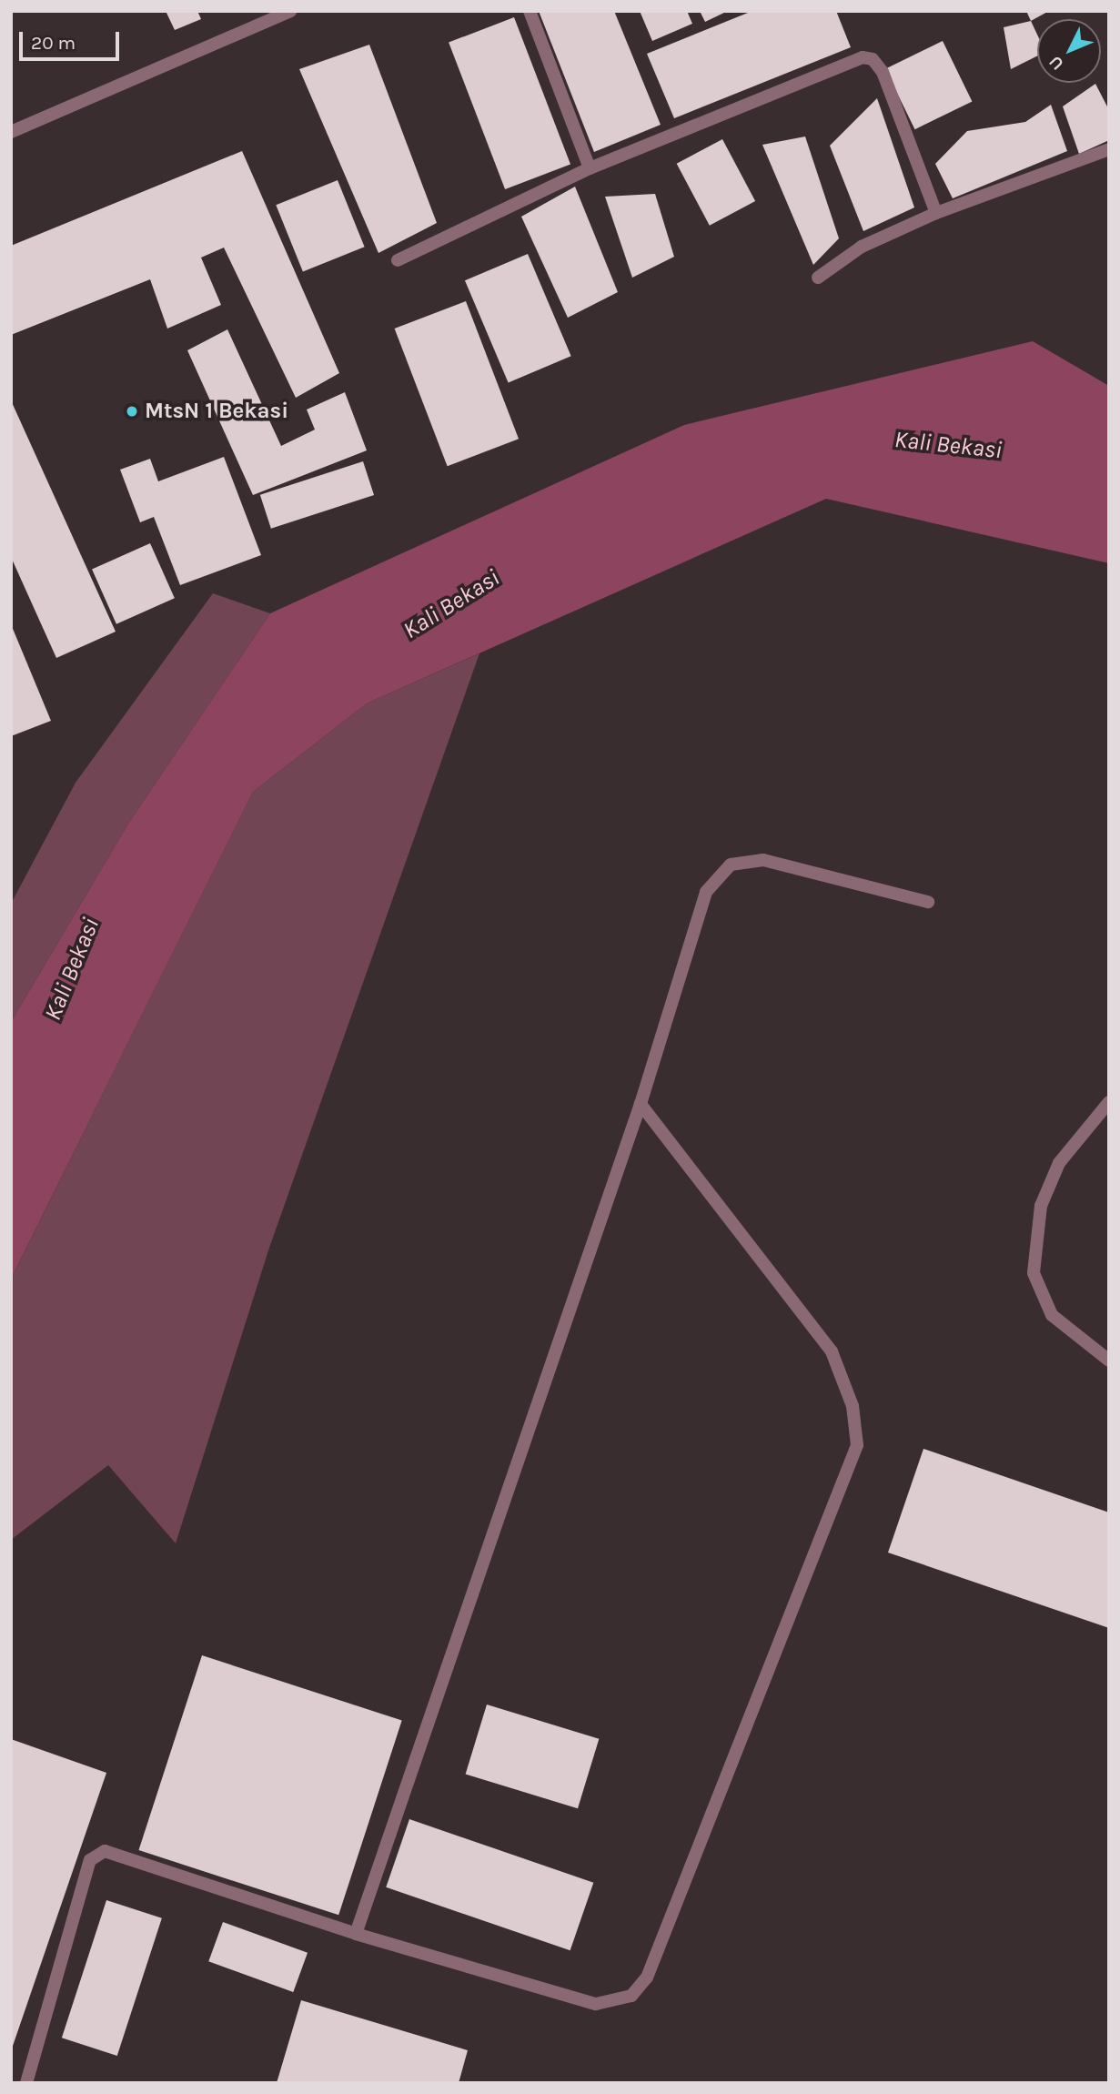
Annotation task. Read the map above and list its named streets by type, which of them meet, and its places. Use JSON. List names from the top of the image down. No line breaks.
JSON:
{"water":["Kali Bekasi"],"places":["MtsN 1 Bekasi"],"scale_bar":"20 m","north":"bottom left"}
